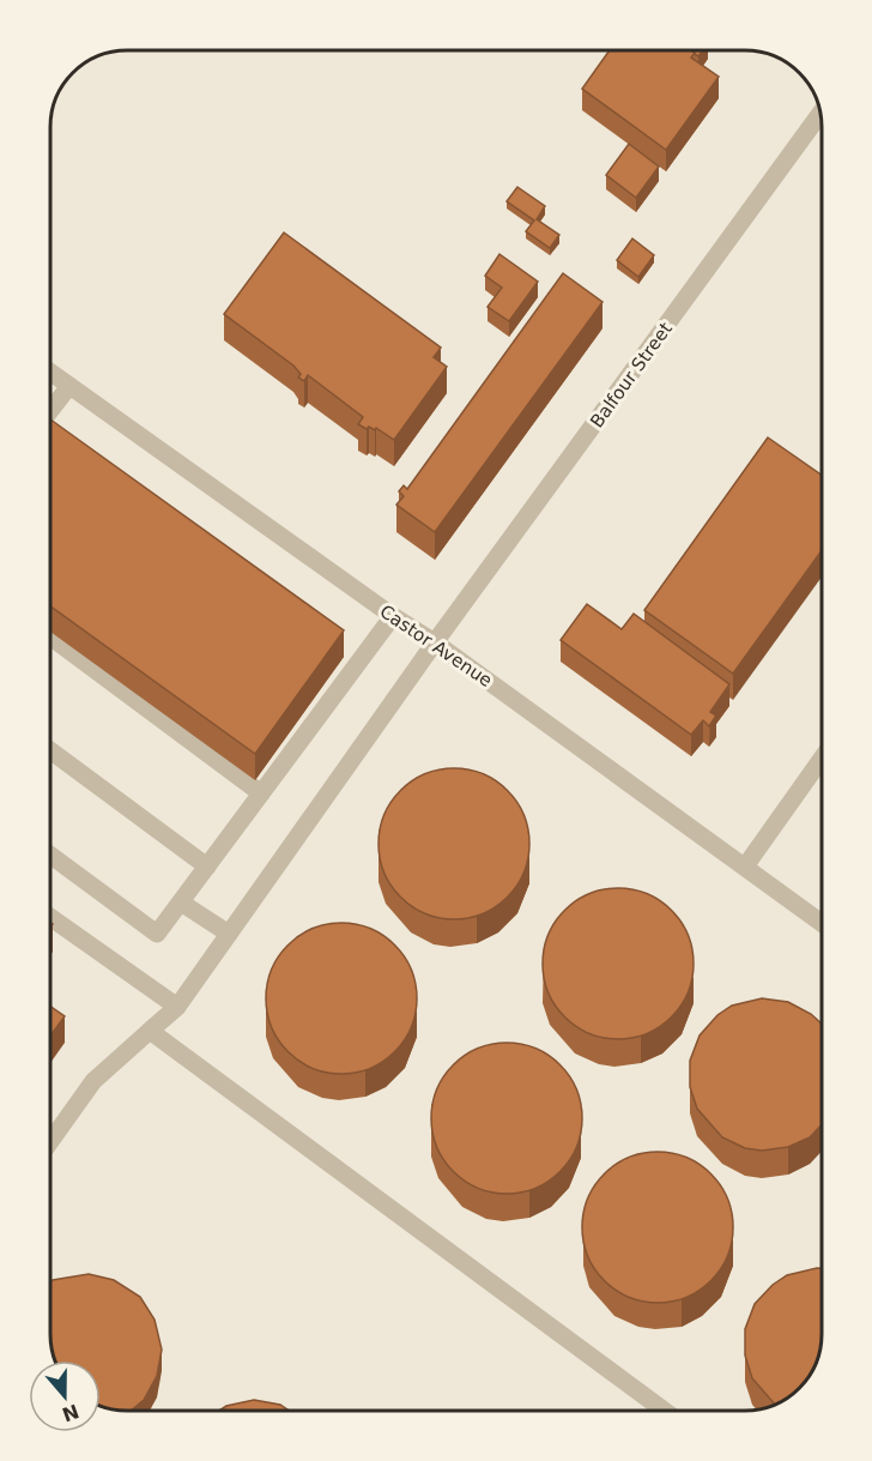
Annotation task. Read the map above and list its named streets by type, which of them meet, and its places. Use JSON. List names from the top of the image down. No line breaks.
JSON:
{"streets":{"street":["Balfour Street","Castor Avenue"]},"crossings":[["Balfour Street","Castor Avenue"]],"north":"bottom"}
